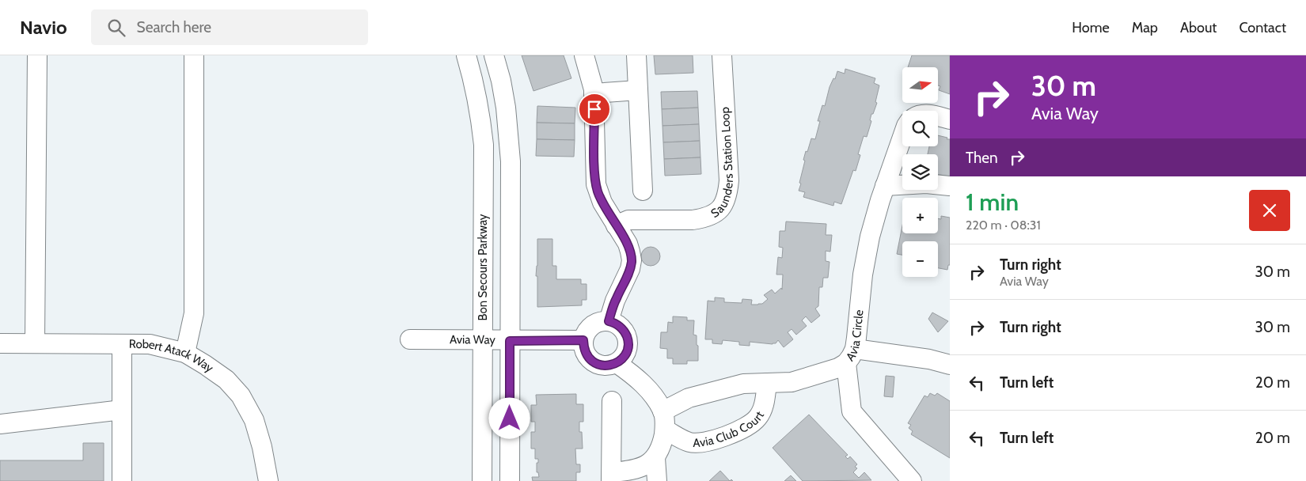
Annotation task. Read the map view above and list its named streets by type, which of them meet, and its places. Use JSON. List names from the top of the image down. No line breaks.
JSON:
{"streets":{"street":["Saunders Station Loop","Bon Secours Parkway","Avia Circle","Avia Way","Robert Atack Way","Avia Club Court"]},"crossings":[["Bon Secours Parkway","Avia Way"],["Avia Circle","Avia Club Court"]],"north":"right","page":{"header":"Navio","search":"Search here","nav":["Home","Map","About","Contact"],"turn":["30 m","Avia Way"],"map_buttons":["+","−"],"then":"Then","heading":["1 min","220 m · 08:31"],"list":[{"name":"Turn right","note":"Avia Way","value":"30 m"},{"name":"Turn right","value":"30 m"},{"name":"Turn left","value":"20 m"},{"name":"Turn left","value":"20 m"}]}}
